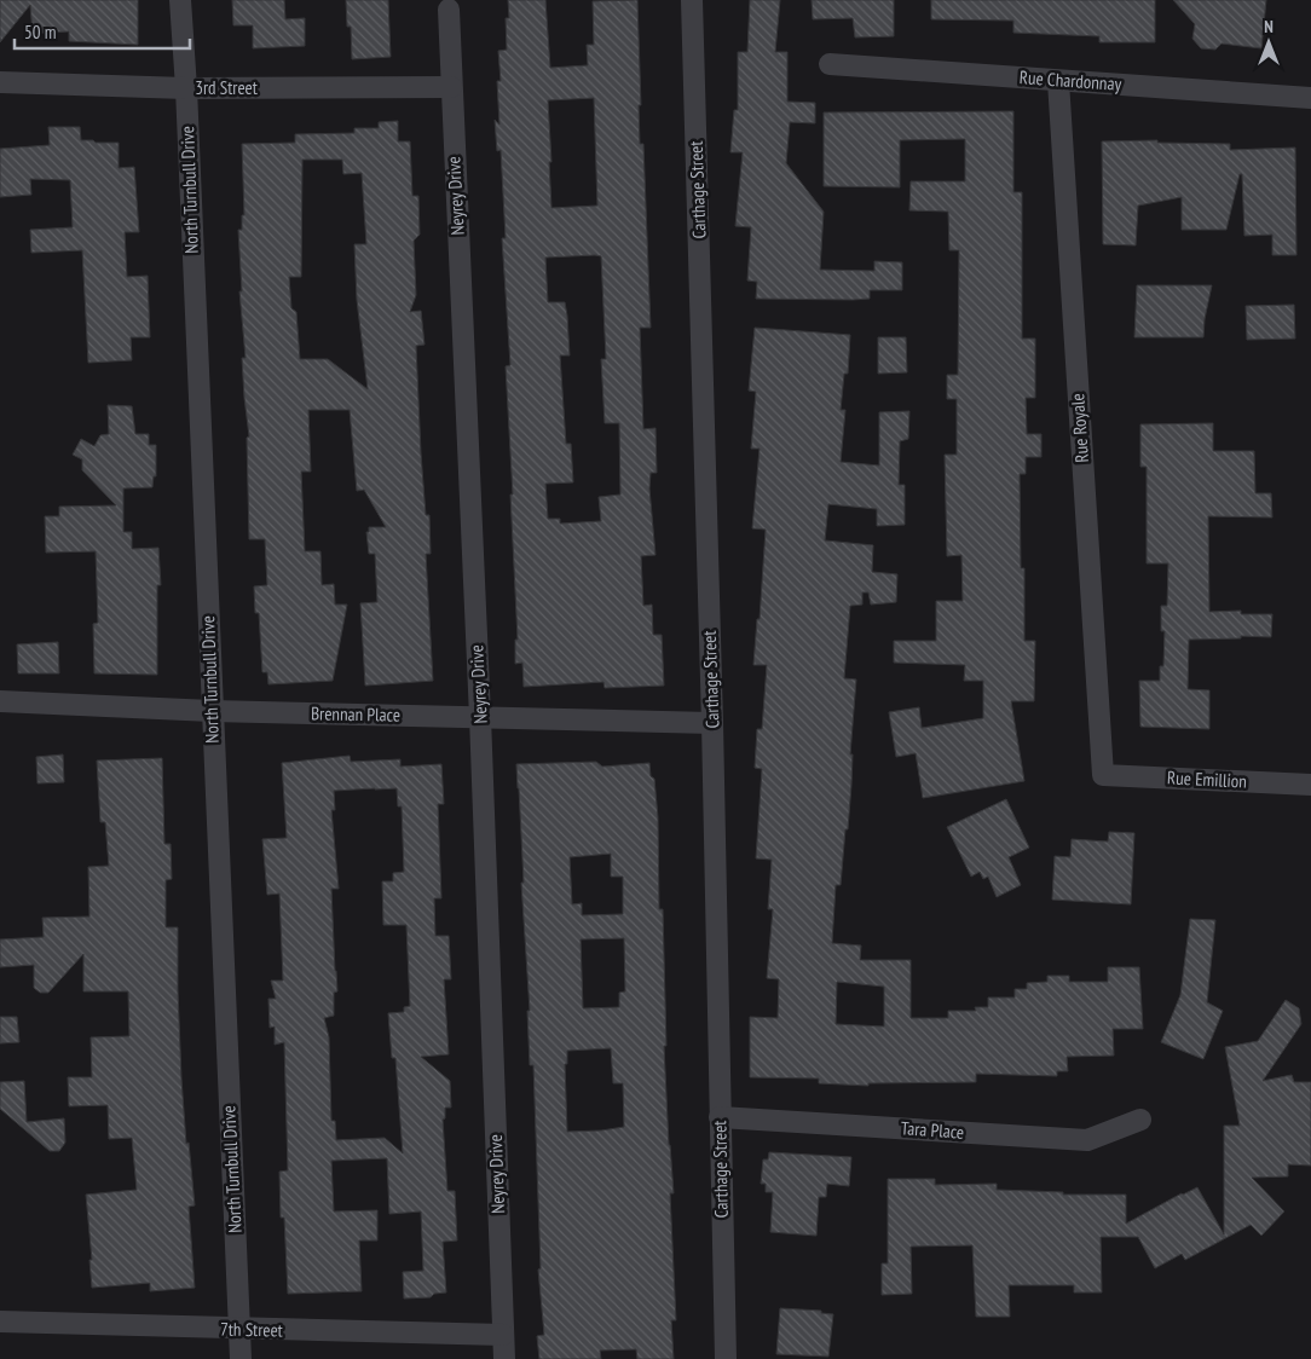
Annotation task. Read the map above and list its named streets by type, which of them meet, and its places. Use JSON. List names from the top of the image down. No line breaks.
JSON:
{"streets":{"street":["Rue Chardonnay","3rd Street","North Turnbull Drive","Carthage Street","Neyrey Drive","Rue Royale","Brennan Place","Rue Emillion","Tara Place","7th Street"]},"crossings":[["Rue Chardonnay","Rue Royale"],["3rd Street","North Turnbull Drive"],["3rd Street","Neyrey Drive"],["North Turnbull Drive","Brennan Place"],["North Turnbull Drive","7th Street"],["Carthage Street","Brennan Place"],["Carthage Street","Tara Place"],["Neyrey Drive","Brennan Place"],["Neyrey Drive","7th Street"],["Rue Royale","Rue Emillion"]],"scale_bar":"50 m","north":"top"}
